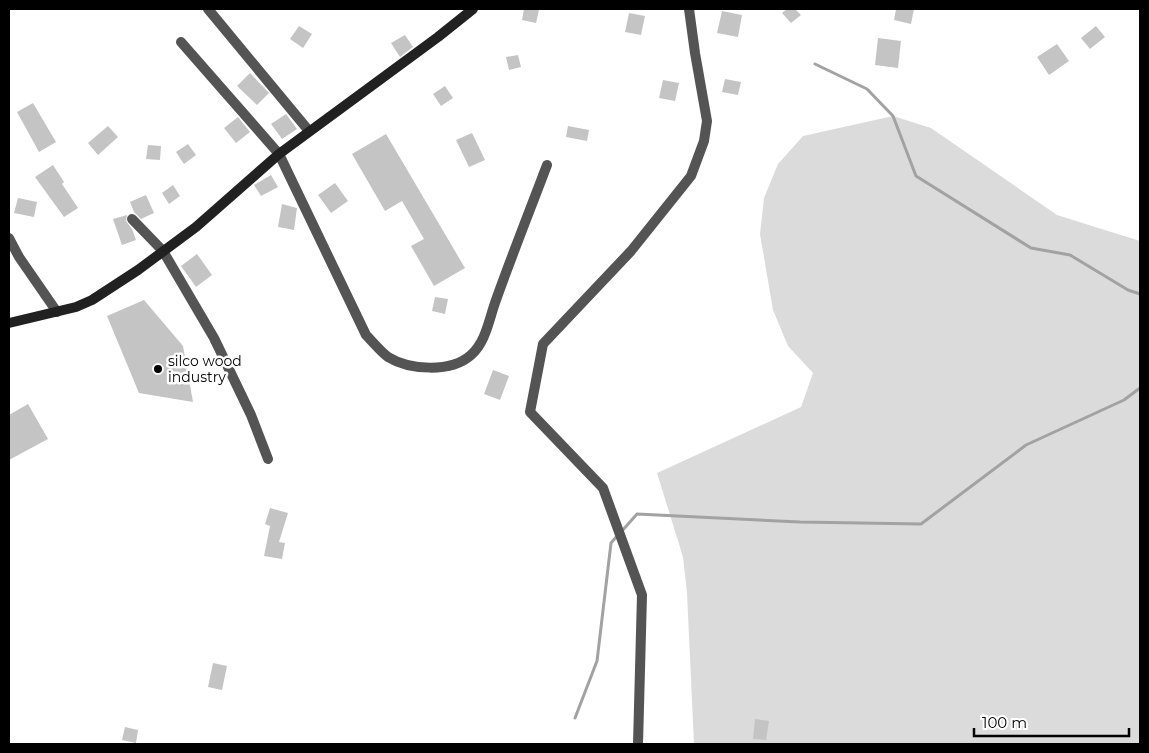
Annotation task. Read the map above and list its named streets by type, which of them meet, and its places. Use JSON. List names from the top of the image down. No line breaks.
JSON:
{"places":["silco wood industry"],"scale_bar":"100 m"}
